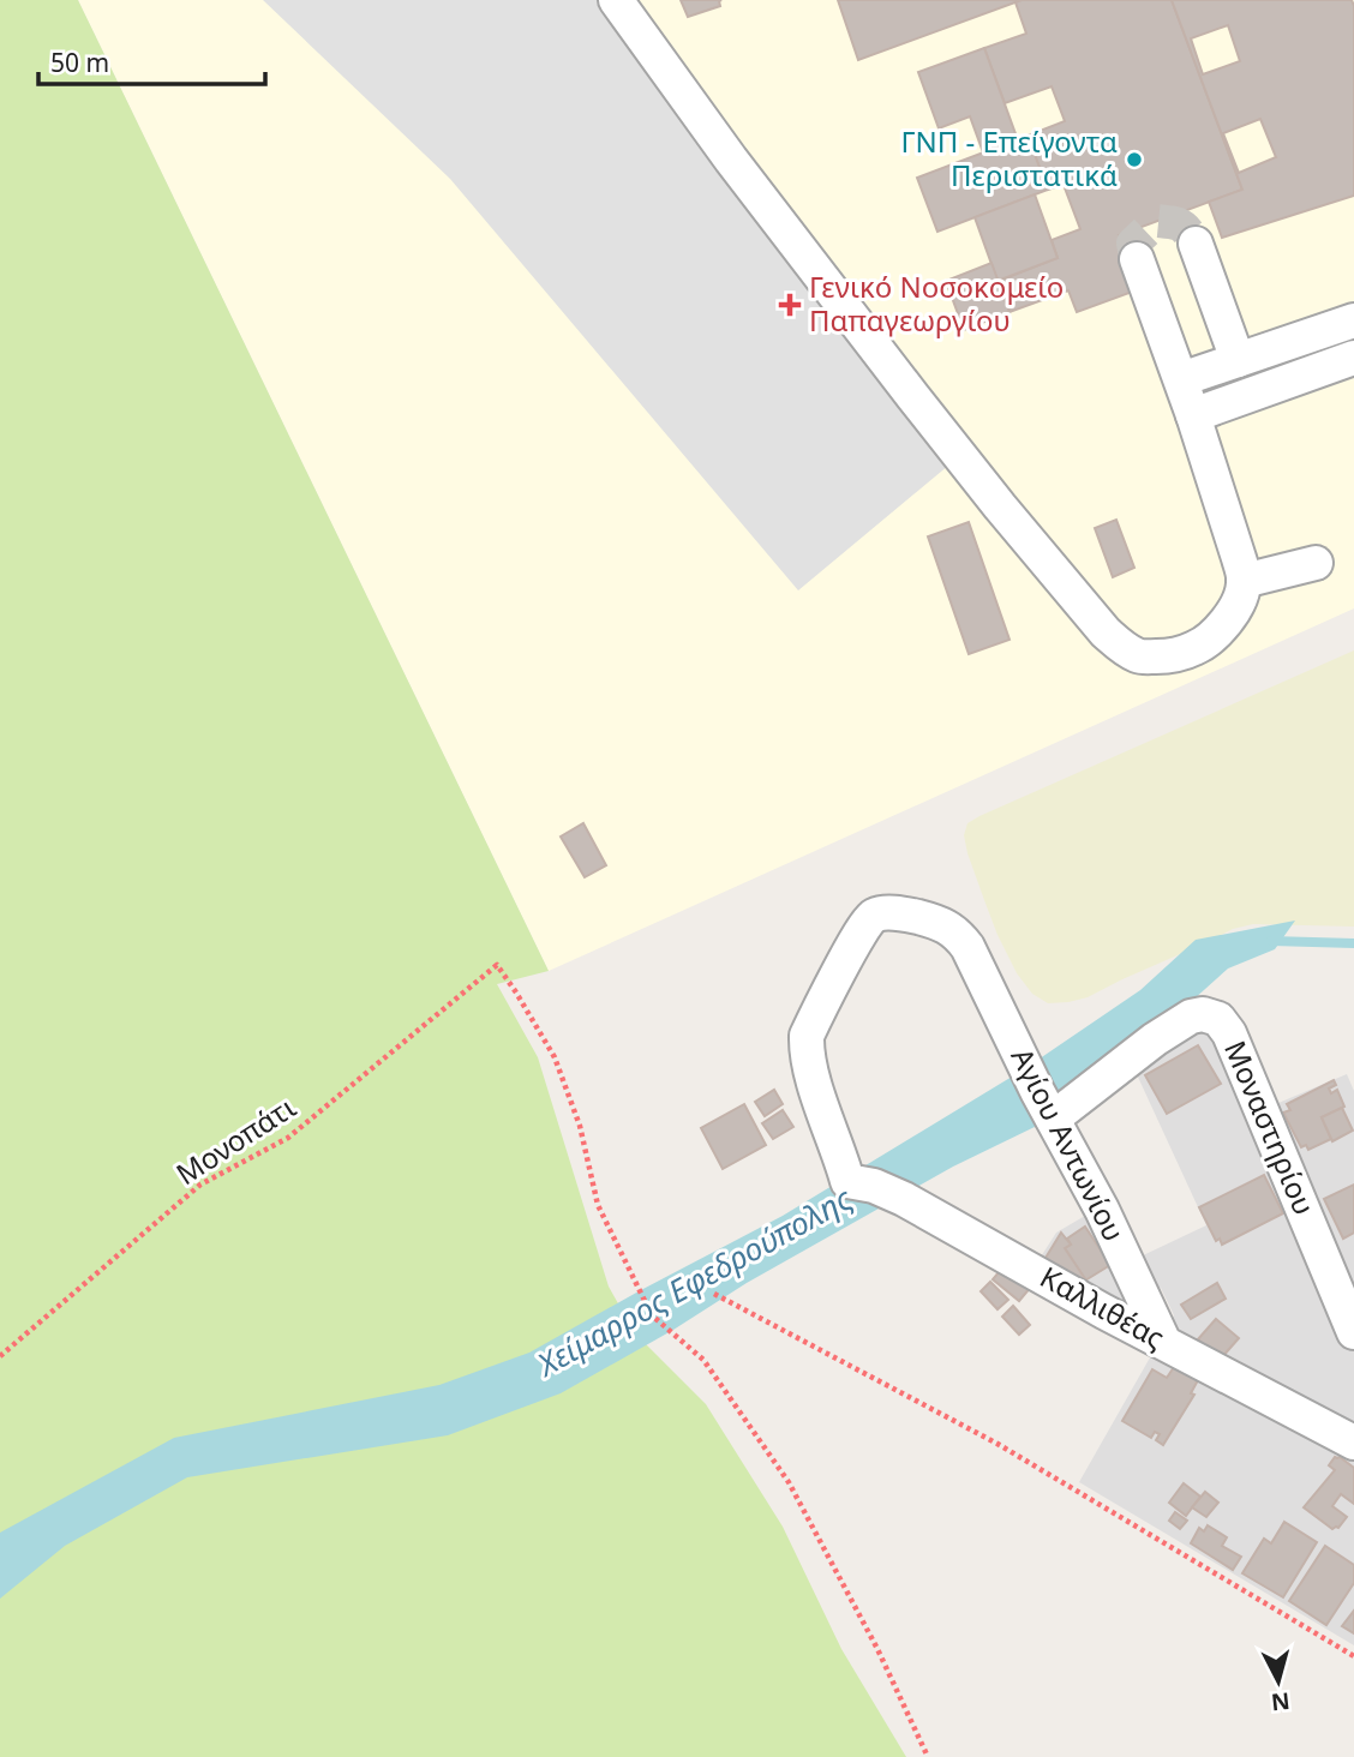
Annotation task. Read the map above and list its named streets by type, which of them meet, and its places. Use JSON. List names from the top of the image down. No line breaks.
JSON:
{"streets":{"street":["Μοναστηρίου","Αγίου Αντωνίου","Καλλιθέας"],"path":["Μονοπάτι"]},"crossings":[["Μοναστηρίου","Αγίου Αντωνίου"],["Αγίου Αντωνίου","Καλλιθέας"]],"water":["Χείμαρρος Εφεδρούπολης"],"places":{"other":["ΓΝΠ - Επείγοντα Περιστατικά"],"health":["Γενικό Νοσοκομείο Παπαγεωργίου"]},"scale_bar":"50 m","north":"bottom"}
